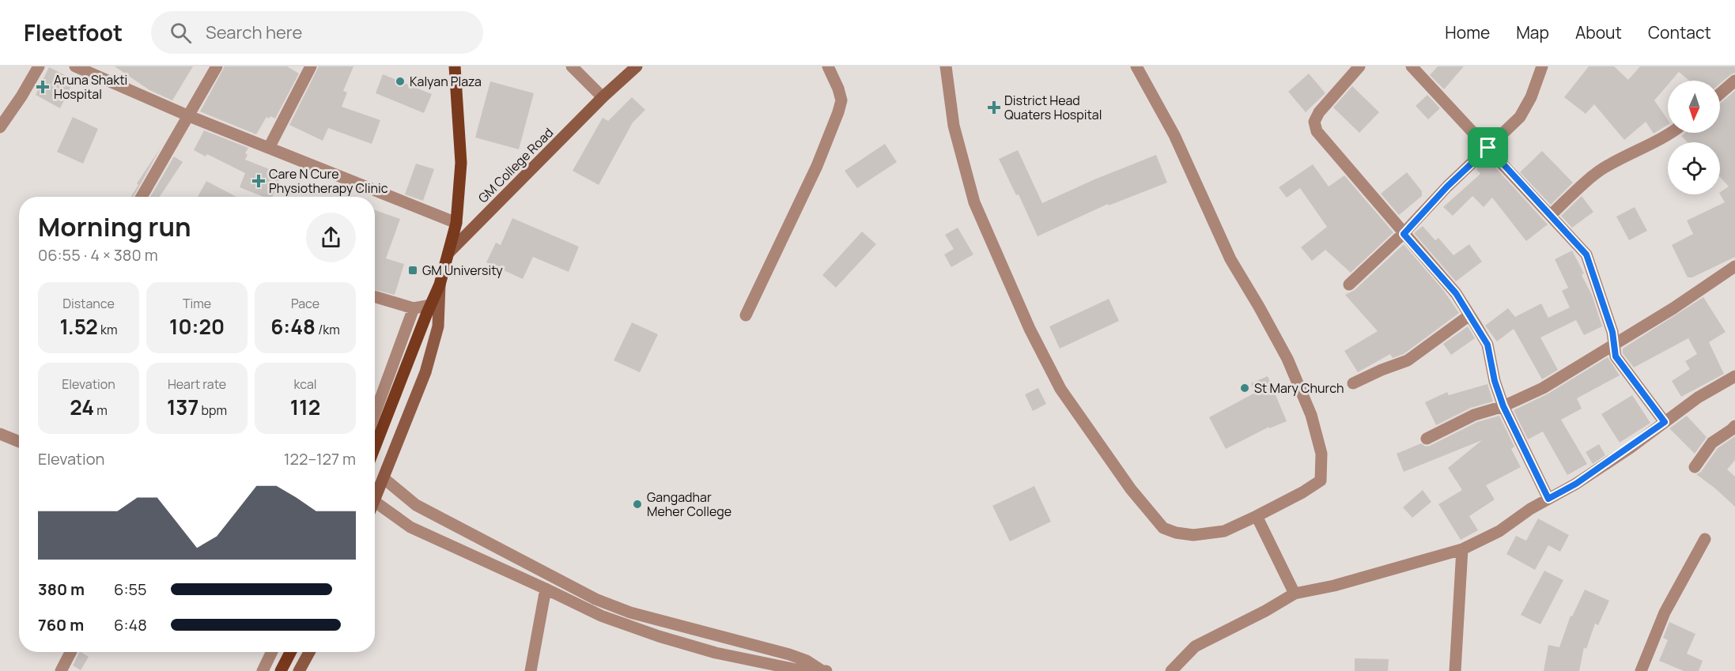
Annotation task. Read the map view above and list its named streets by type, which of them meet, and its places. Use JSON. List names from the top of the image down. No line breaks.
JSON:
{"streets":{"street":["GM College Road"]},"places":{"other":["Kalyan Plaza","St Mary Church","Gangadhar Meher College"],"health":["Aruna Shakti Hospital","District Head Quaters Hospital","Care N Cure Physiotherapy Clinic"],"transit":["GM University"]},"north":"bottom","page":{"header":"Fleetfoot","search":"Search here","nav":["Home","Map","About","Contact"],"heading":["Morning run","06:55 · 4 × 380 m"],"stats":[["Distance","1.52 km"],["Time","10:20"],["Pace","6:48 /km"],["Elevation","24 m"],["Heart rate","137 bpm"],["kcal","112"]],"chart":["Elevation","122–127 m"],"list":[{"name":"380 m","note":"6:55"},{"name":"760 m","note":"6:48"}]}}
